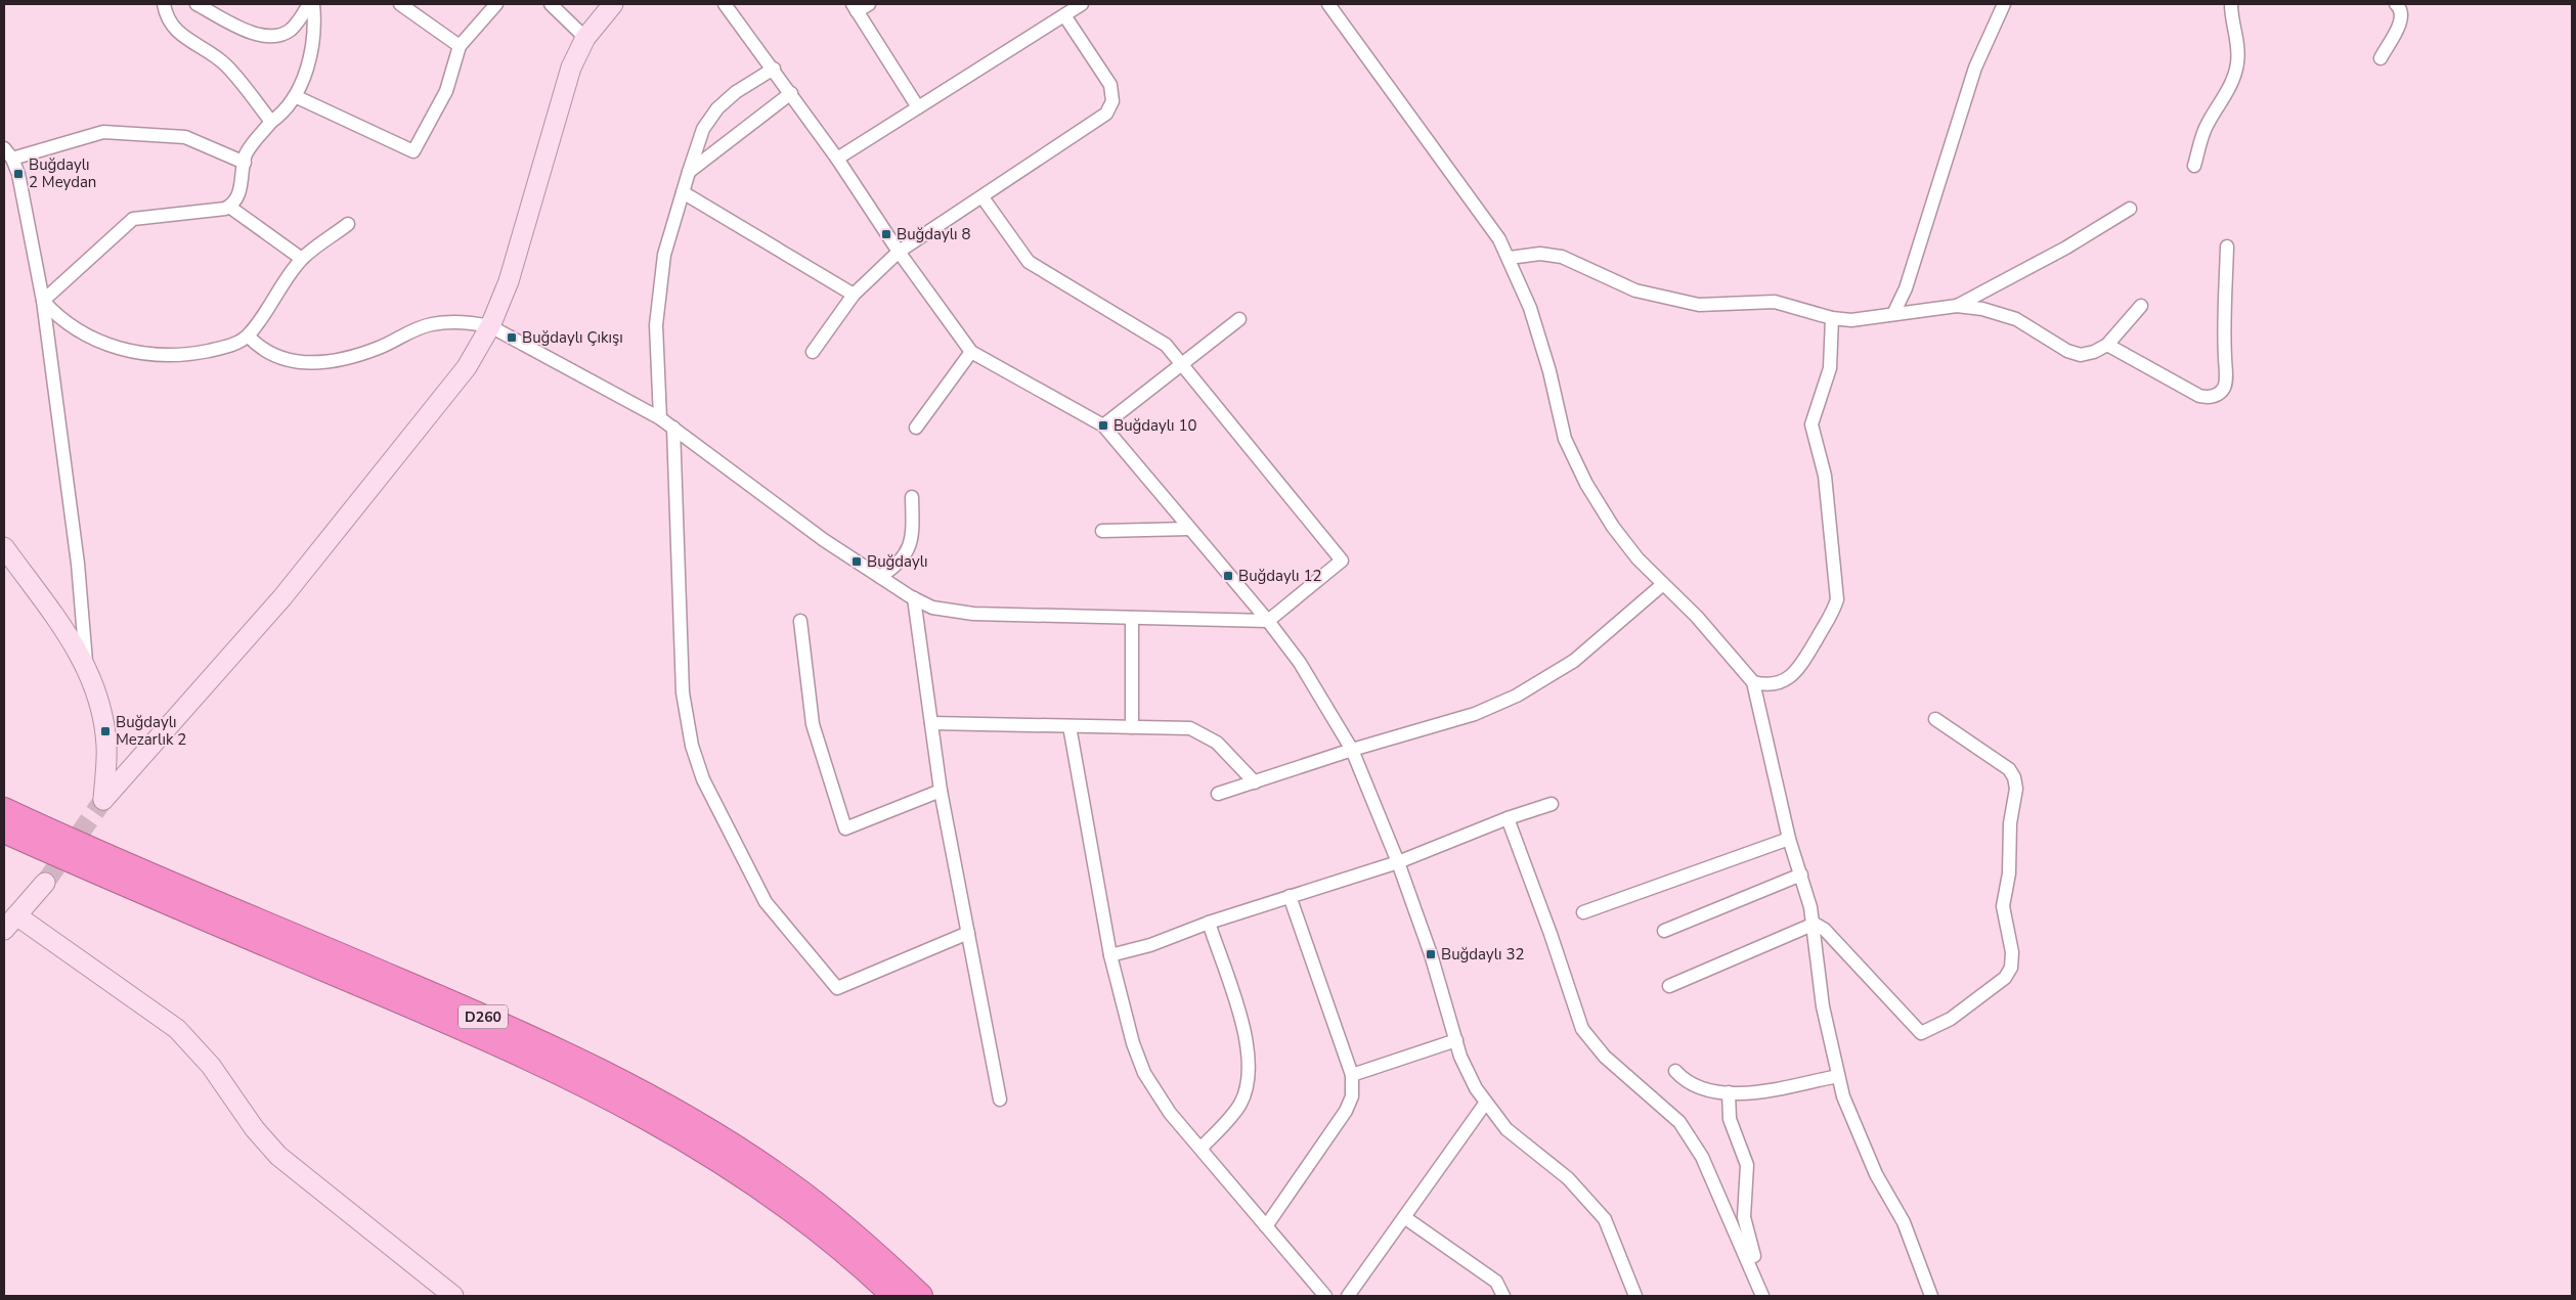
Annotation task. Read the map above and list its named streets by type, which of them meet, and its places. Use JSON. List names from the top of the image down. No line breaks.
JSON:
{"streets":{"highway":["D260"]},"places":{"transit":["Buğdaylı 2 Meydan","Buğdaylı 8","Buğdaylı Çıkışı","Buğdaylı 10","Buğdaylı","Buğdaylı 12","Buğdaylı Mezarlık 2","Buğdaylı 32"]}}
